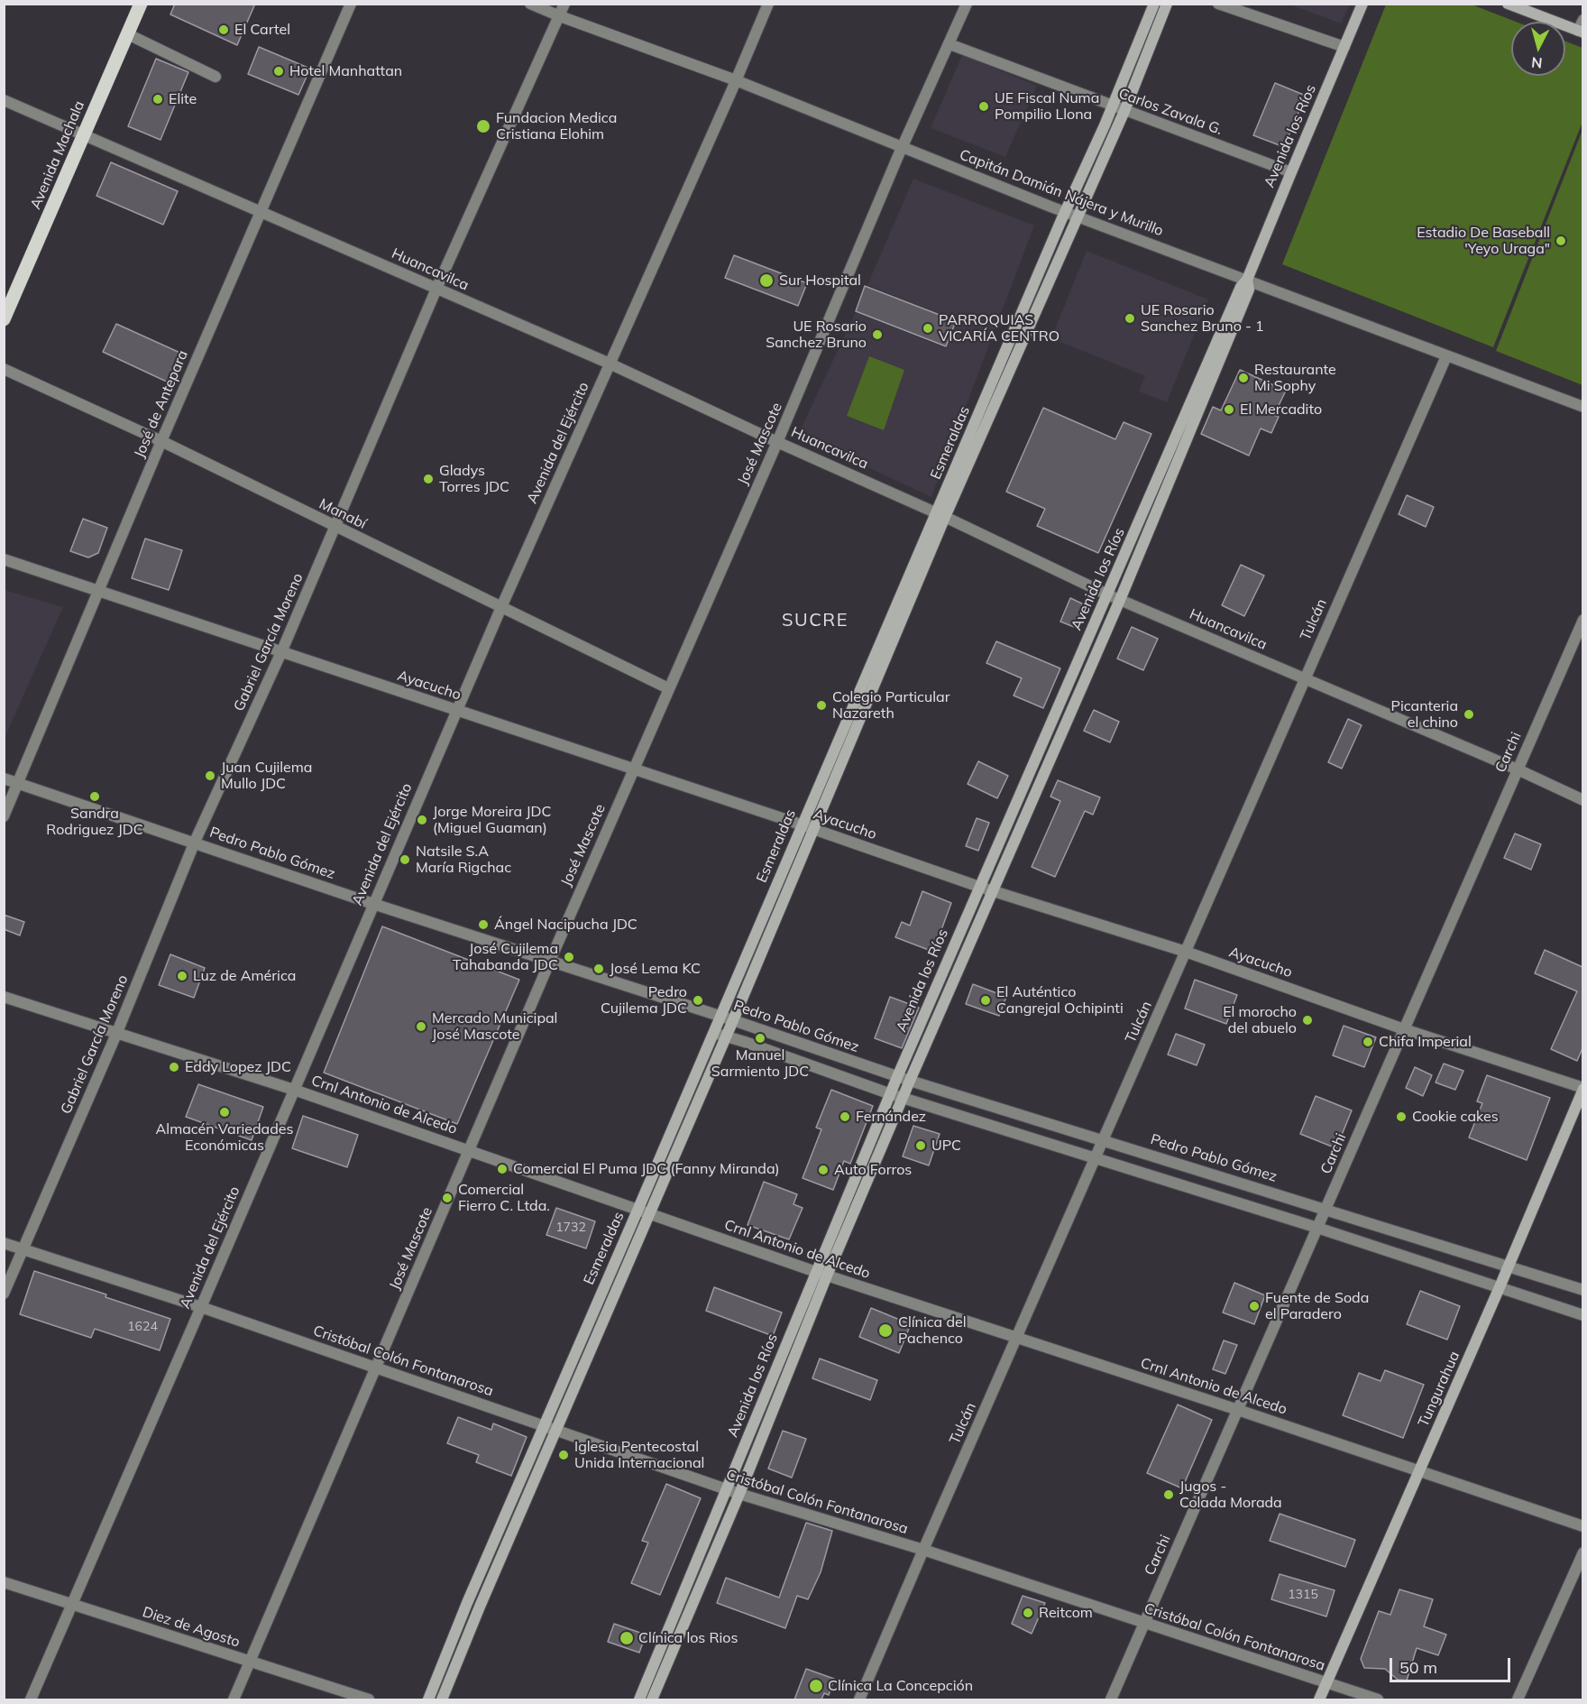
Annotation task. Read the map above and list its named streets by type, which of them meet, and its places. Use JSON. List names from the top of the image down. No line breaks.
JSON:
{"streets":{"main road":["Avenida los Ríos","Avenida Machala","Esmeraldas","Tungurahua"],"street":["Carlos Zavala G.","Capitán Damián Nájera y Murillo","Huancavilca","José de Antepara","Avenida del Ejército","José Mascote","Manabí","Tulcán","Gabriel García Moreno","Ayacucho","Carchi","Pedro Pablo Gómez","Crnl Antonio de Alcedo","Cristóbal Colón Fontanarosa","Diez de Agosto"]},"crossings":[["Carlos Zavala G.","Avenida los Ríos"],["Carlos Zavala G.","Esmeraldas"],["Carlos Zavala G.","José Mascote"],["Avenida los Ríos","Capitán Damián Nájera y Murillo"],["Avenida los Ríos","Huancavilca"],["Avenida los Ríos","Ayacucho"],["Avenida los Ríos","Pedro Pablo Gómez"],["Avenida los Ríos","Crnl Antonio de Alcedo"],["Avenida los Ríos","Cristóbal Colón Fontanarosa"],["Avenida Machala","Huancavilca"],["Capitán Damián Nájera y Murillo","Avenida del Ejército"],["Capitán Damián Nájera y Murillo","Esmeraldas"],["Capitán Damián Nájera y Murillo","José Mascote"],["Capitán Damián Nájera y Murillo","Tulcán"],["Capitán Damián Nájera y Murillo","Gabriel García Moreno"],["Huancavilca","José de Antepara"],["Huancavilca","Avenida del Ejército"],["Huancavilca","Esmeraldas"],["Huancavilca","José Mascote"],["Huancavilca","Tulcán"],["Huancavilca","Gabriel García Moreno"],["Huancavilca","Carchi"],["José de Antepara","Manabí"],["José de Antepara","Ayacucho"],["José de Antepara","Pedro Pablo Gómez"],["Avenida del Ejército","Manabí"],["Avenida del Ejército","Ayacucho"],["Avenida del Ejército","Pedro Pablo Gómez"],["Avenida del Ejército","Crnl Antonio de Alcedo"],["Avenida del Ejército","Cristóbal Colón Fontanarosa"],["Avenida del Ejército","Diez de Agosto"],["Esmeraldas","Ayacucho"],["Esmeraldas","Pedro Pablo Gómez"],["Esmeraldas","Crnl Antonio de Alcedo"],["Esmeraldas","Cristóbal Colón Fontanarosa"],["José Mascote","Manabí"],["José Mascote","Ayacucho"],["José Mascote","Pedro Pablo Gómez"],["José Mascote","Crnl Antonio de Alcedo"],["José Mascote","Cristóbal Colón Fontanarosa"],["José Mascote","Diez de Agosto"],["Manabí","Gabriel García Moreno"],["Tulcán","Ayacucho"],["Tulcán","Pedro Pablo Gómez"],["Tulcán","Crnl Antonio de Alcedo"],["Tulcán","Cristóbal Colón Fontanarosa"],["Gabriel García Moreno","Ayacucho"],["Gabriel García Moreno","Pedro Pablo Gómez"],["Gabriel García Moreno","Crnl Antonio de Alcedo"],["Gabriel García Moreno","Cristóbal Colón Fontanarosa"],["Ayacucho","Carchi"],["Ayacucho","Tungurahua"],["Carchi","Pedro Pablo Gómez"],["Carchi","Crnl Antonio de Alcedo"],["Carchi","Cristóbal Colón Fontanarosa"],["Pedro Pablo Gómez","Tungurahua"],["Crnl Antonio de Alcedo","Tungurahua"],["Cristóbal Colón Fontanarosa","Tungurahua"]],"districts":["SUCRE"],"places":["El Cartel","Hotel Manhattan","Elite","UE Fiscal Numa Pompilio Llona","Fundacion Medica Cristiana Elohim","Estadio De Baseball 'Yeyo Uraga\"","Sur Hospital","UE Rosario Sanchez Bruno - 1","PARROQUIAS VICARÍA CENTRO","UE Rosario Sanchez Bruno","Restaurante Mi Sophy","El Mercadito","Gladys Torres JDC","Colegio Particular Nazareth","Picanteria el chino","Juan Cujilema Mullo JDC","Sandra Rodriguez JDC","Jorge Moreira JDC (Miguel Guaman)","Natsile S.A María Rigchac","Ángel Nacipucha JDC","José Cujilema Tahabanda JDC","José Lema KC","Luz de América","Pedro Cujilema JDC","El Auténtico Cangrejal Ochipinti","El morocho del abuelo","Mercado Municipal José Mascote","Manuel Sarmiento JDC","Chifa Imperial","Eddy Lopez JDC","Almacén Variedades Económicas","Fernández","Cookie cakes","UPC","Comercial El Puma JDC (Fanny Miranda)","Auto Forros","Comercial Fierro C. Ltda.","Fuente de Soda el Paradero","Clínica del Pachenco","Iglesia Pentecostal Unida Internacional","Jugos - Colada Morada","Reitcom","Clínica los Rios","Clínica La Concepción"],"house_numbers":["1732","1624","1315"],"scale_bar":"50 m","north":"bottom"}
